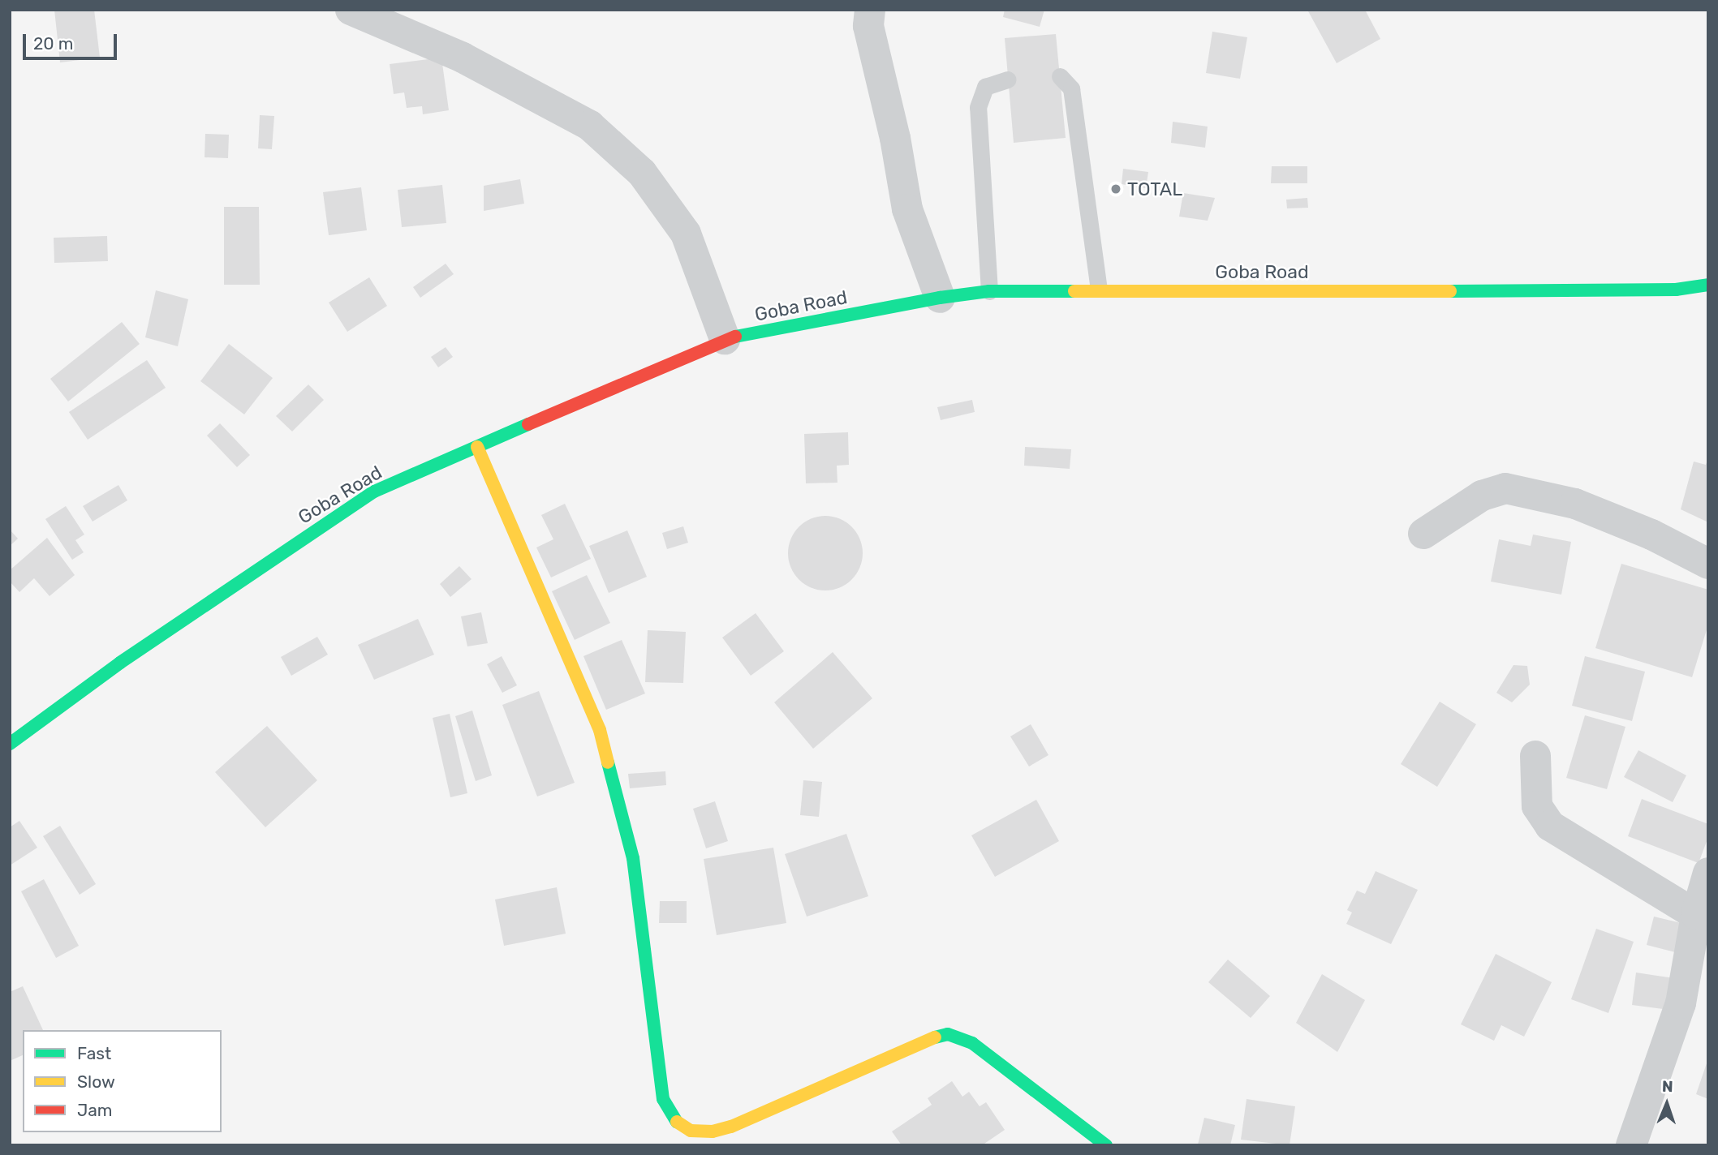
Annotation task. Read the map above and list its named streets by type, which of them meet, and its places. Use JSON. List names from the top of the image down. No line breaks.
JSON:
{"streets":{"main road":["Goba Road"]},"places":["TOTAL"],"legend":["Fast","Slow","Jam"],"scale_bar":"20 m","north":"top"}
